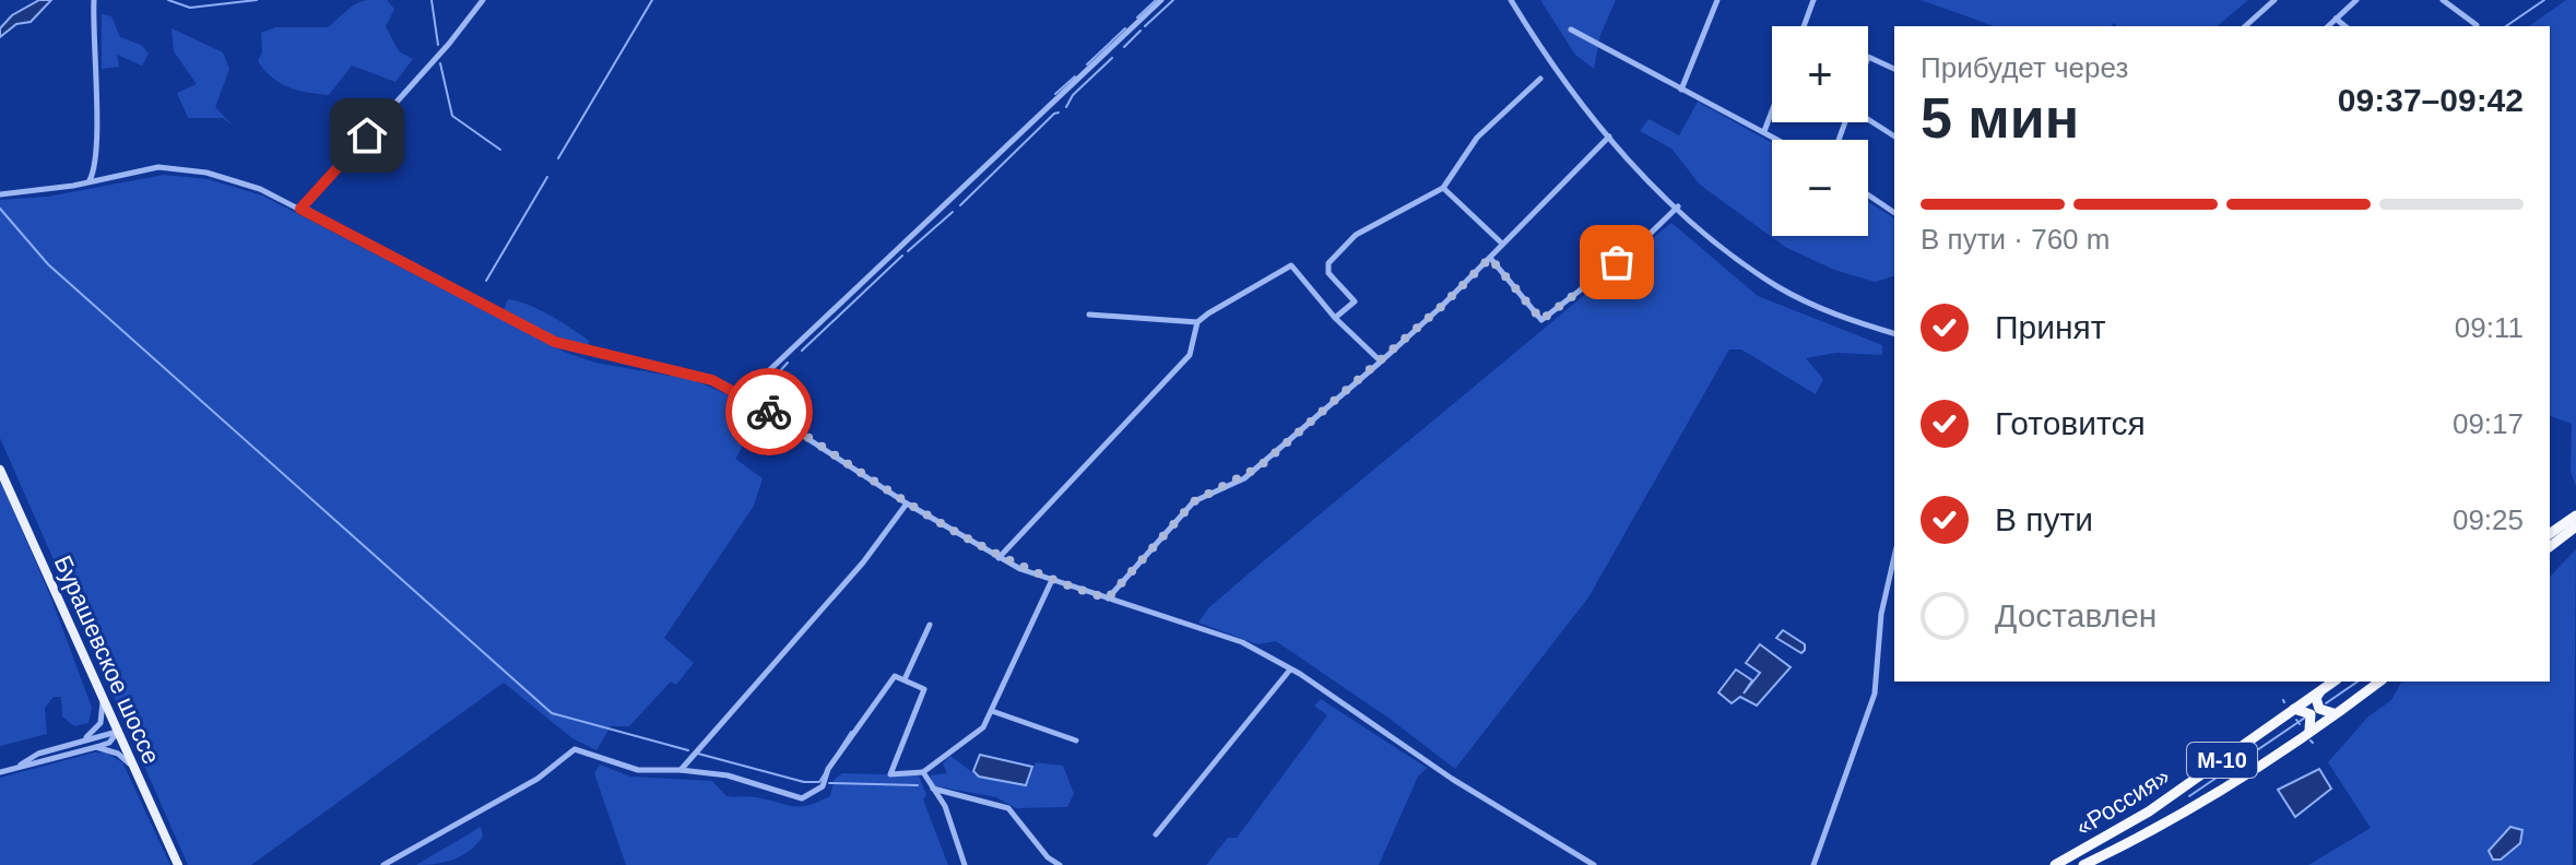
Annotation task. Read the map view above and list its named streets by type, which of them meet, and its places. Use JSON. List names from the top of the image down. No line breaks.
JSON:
{"streets":{"highway":["М-10","«Россия»"],"main road":["Бурашевское шоссе"]},"page":{"map_buttons":["+","−"],"heading":["5 мин","Прибудет через","09:37–09:42"],"bar":"В пути · 760 m","list":[["Принят","09:11"],["Готовится","09:17"],["В пути","09:25"],"Доставлен"]}}
